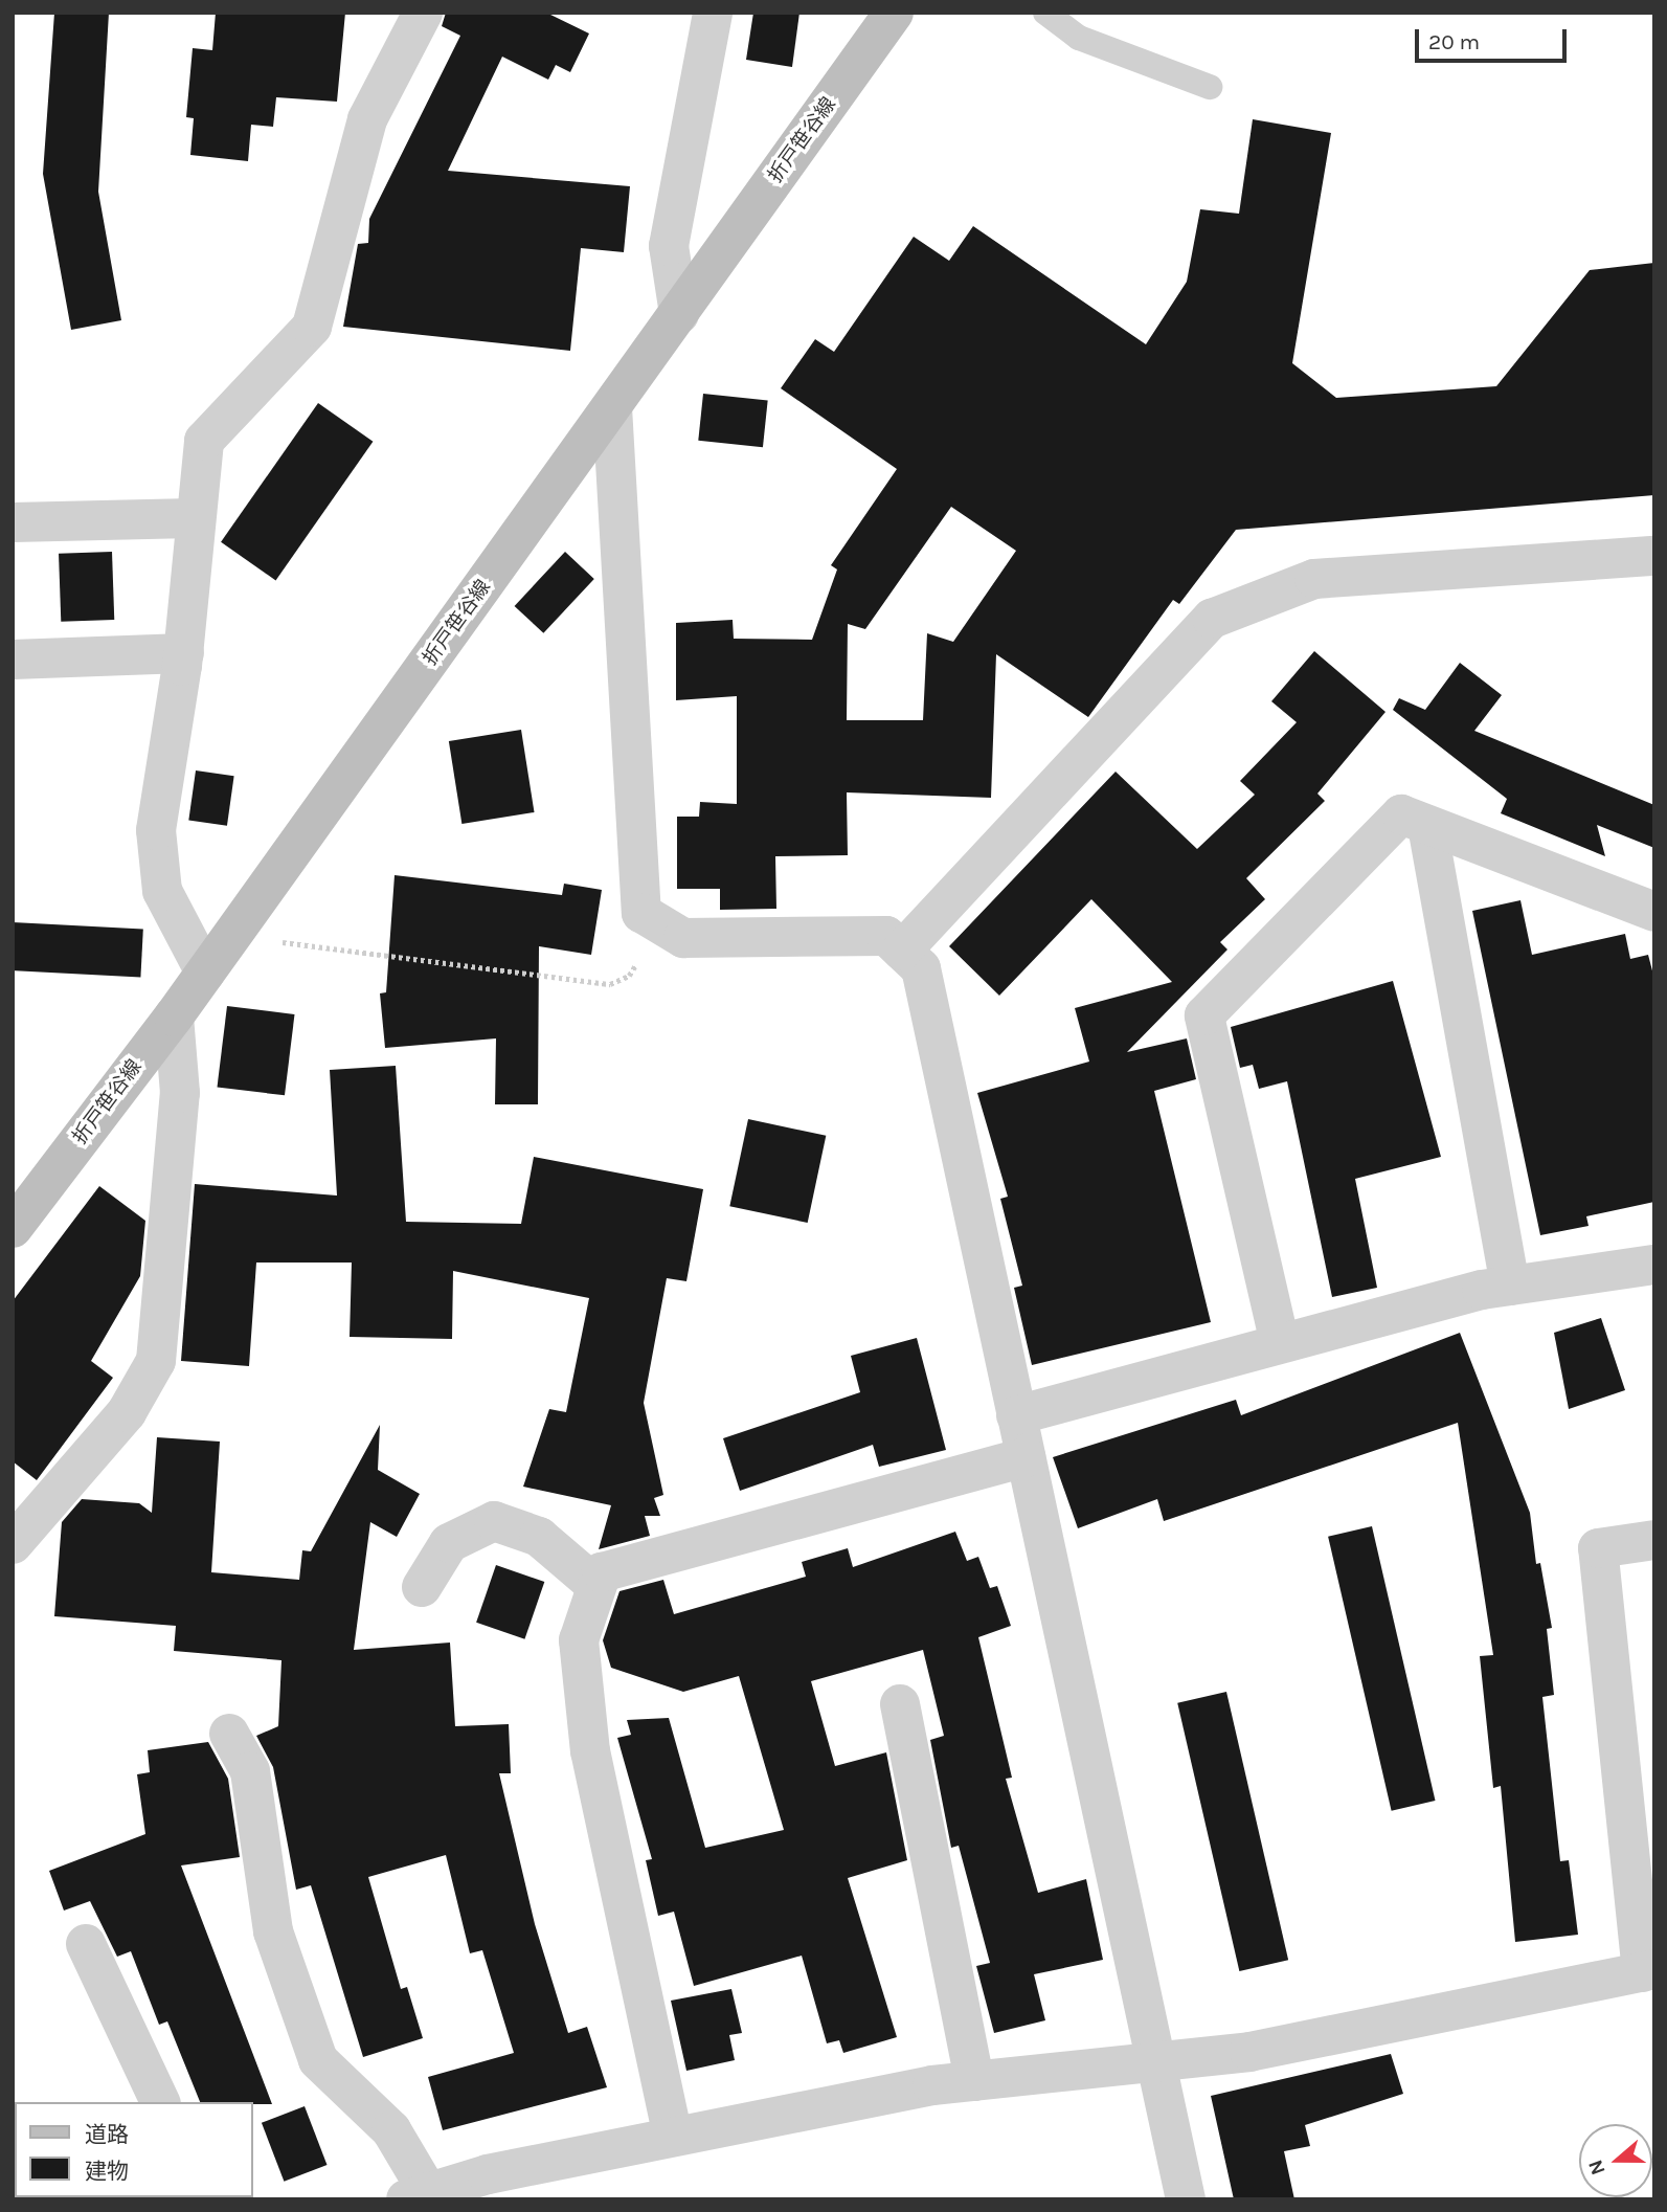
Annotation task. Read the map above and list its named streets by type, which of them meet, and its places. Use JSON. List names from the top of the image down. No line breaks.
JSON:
{"streets":{"main road":["折戸笹谷線"]},"legend":["道路","建物"],"scale_bar":"20 m","north":"left"}
